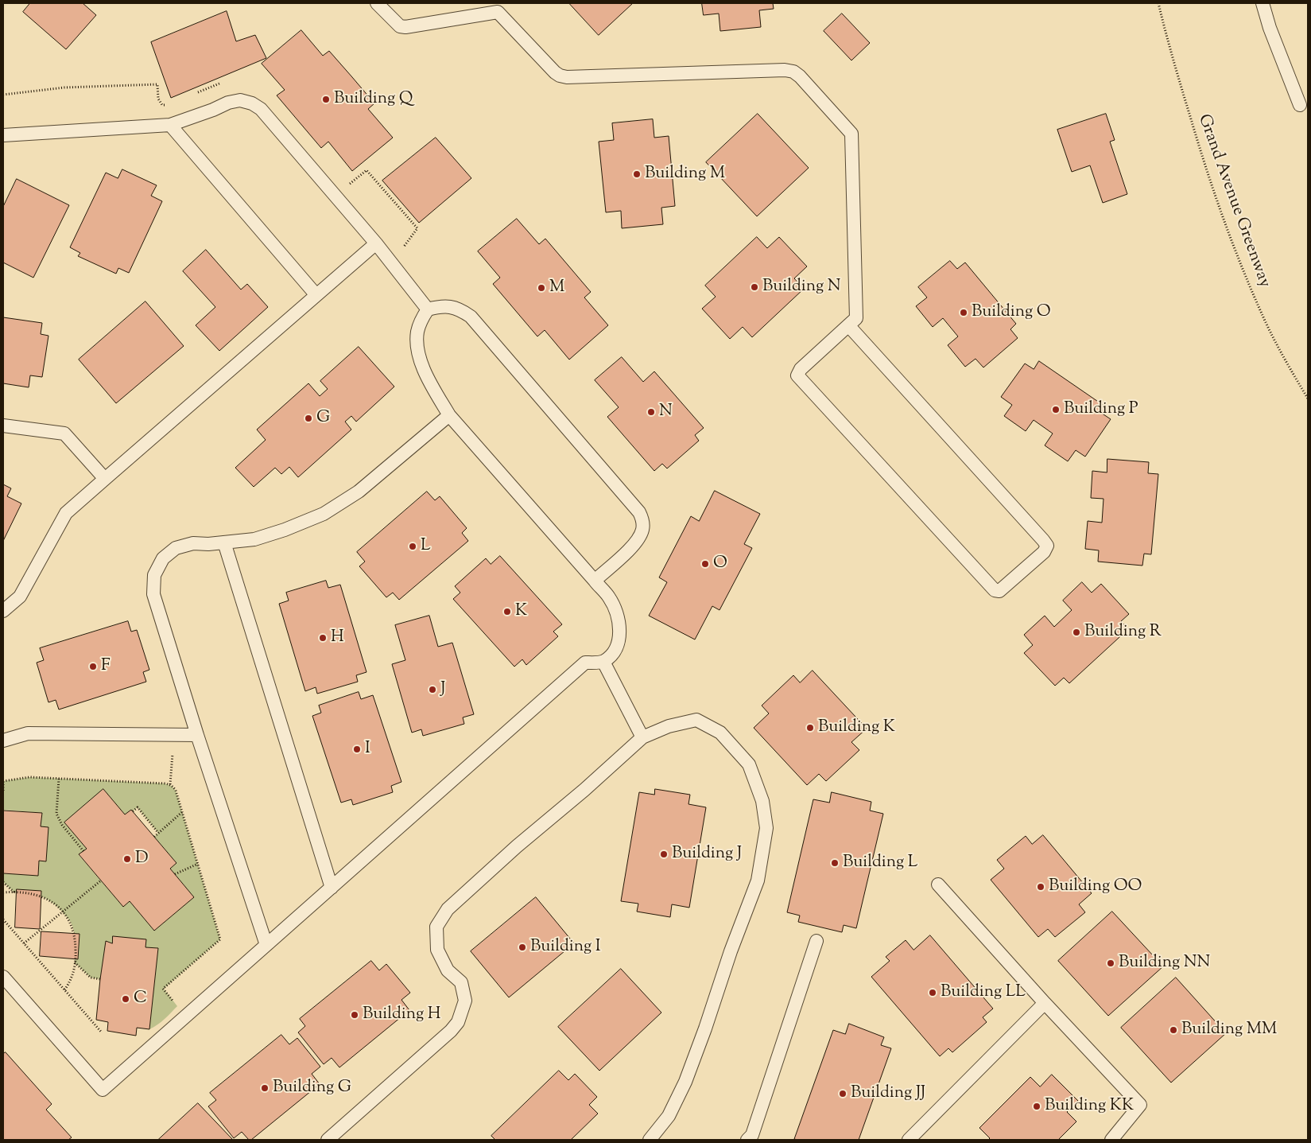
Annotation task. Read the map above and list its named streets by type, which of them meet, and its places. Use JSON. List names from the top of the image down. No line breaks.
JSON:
{"streets":{"path":["Grand Avenue Greenway"]},"places":["Building Q","Building M","Building N","M","Building O","Building P","N","G","L","O","K","Building R","H","F","J","Building K","I","Building J","D","Building L","Building OO","Building I","Building NN","Building LL","C","Building H","Building MM","Building G","Building JJ","Building KK"]}
